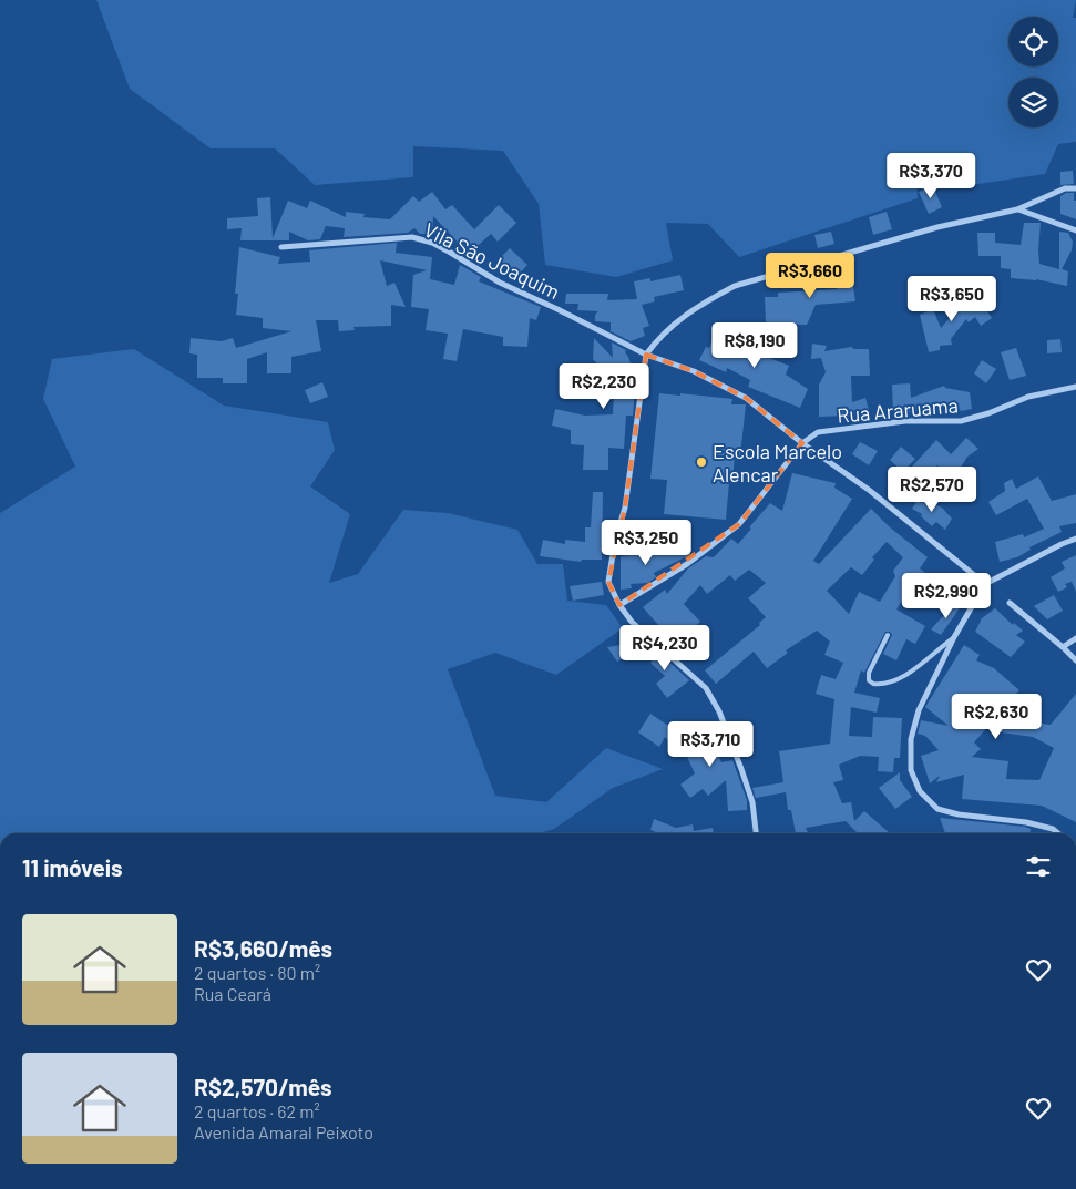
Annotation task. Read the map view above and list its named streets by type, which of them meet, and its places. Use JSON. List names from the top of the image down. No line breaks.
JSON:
{"streets":{"street":["Vila São Joaquim","Rua Araruama"]},"crossings":[["Vila São Joaquim","Rua Araruama"]],"places":["Escola Marcelo Alencar"],"page":{"price":["R$3,370","R$3,660","R$3,650","R$8,190","R$2,230","R$2,570","R$3,250","R$2,990","R$4,230","R$2,630","R$3,710"],"heading":"11 imóveis","list":[{"name":"R$3,660/mês","note":"2 quartos · 80 m² · Rua Ceará"},{"name":"R$2,570/mês","note":"2 quartos · 62 m² · Avenida Amaral Peixoto"}]}}
